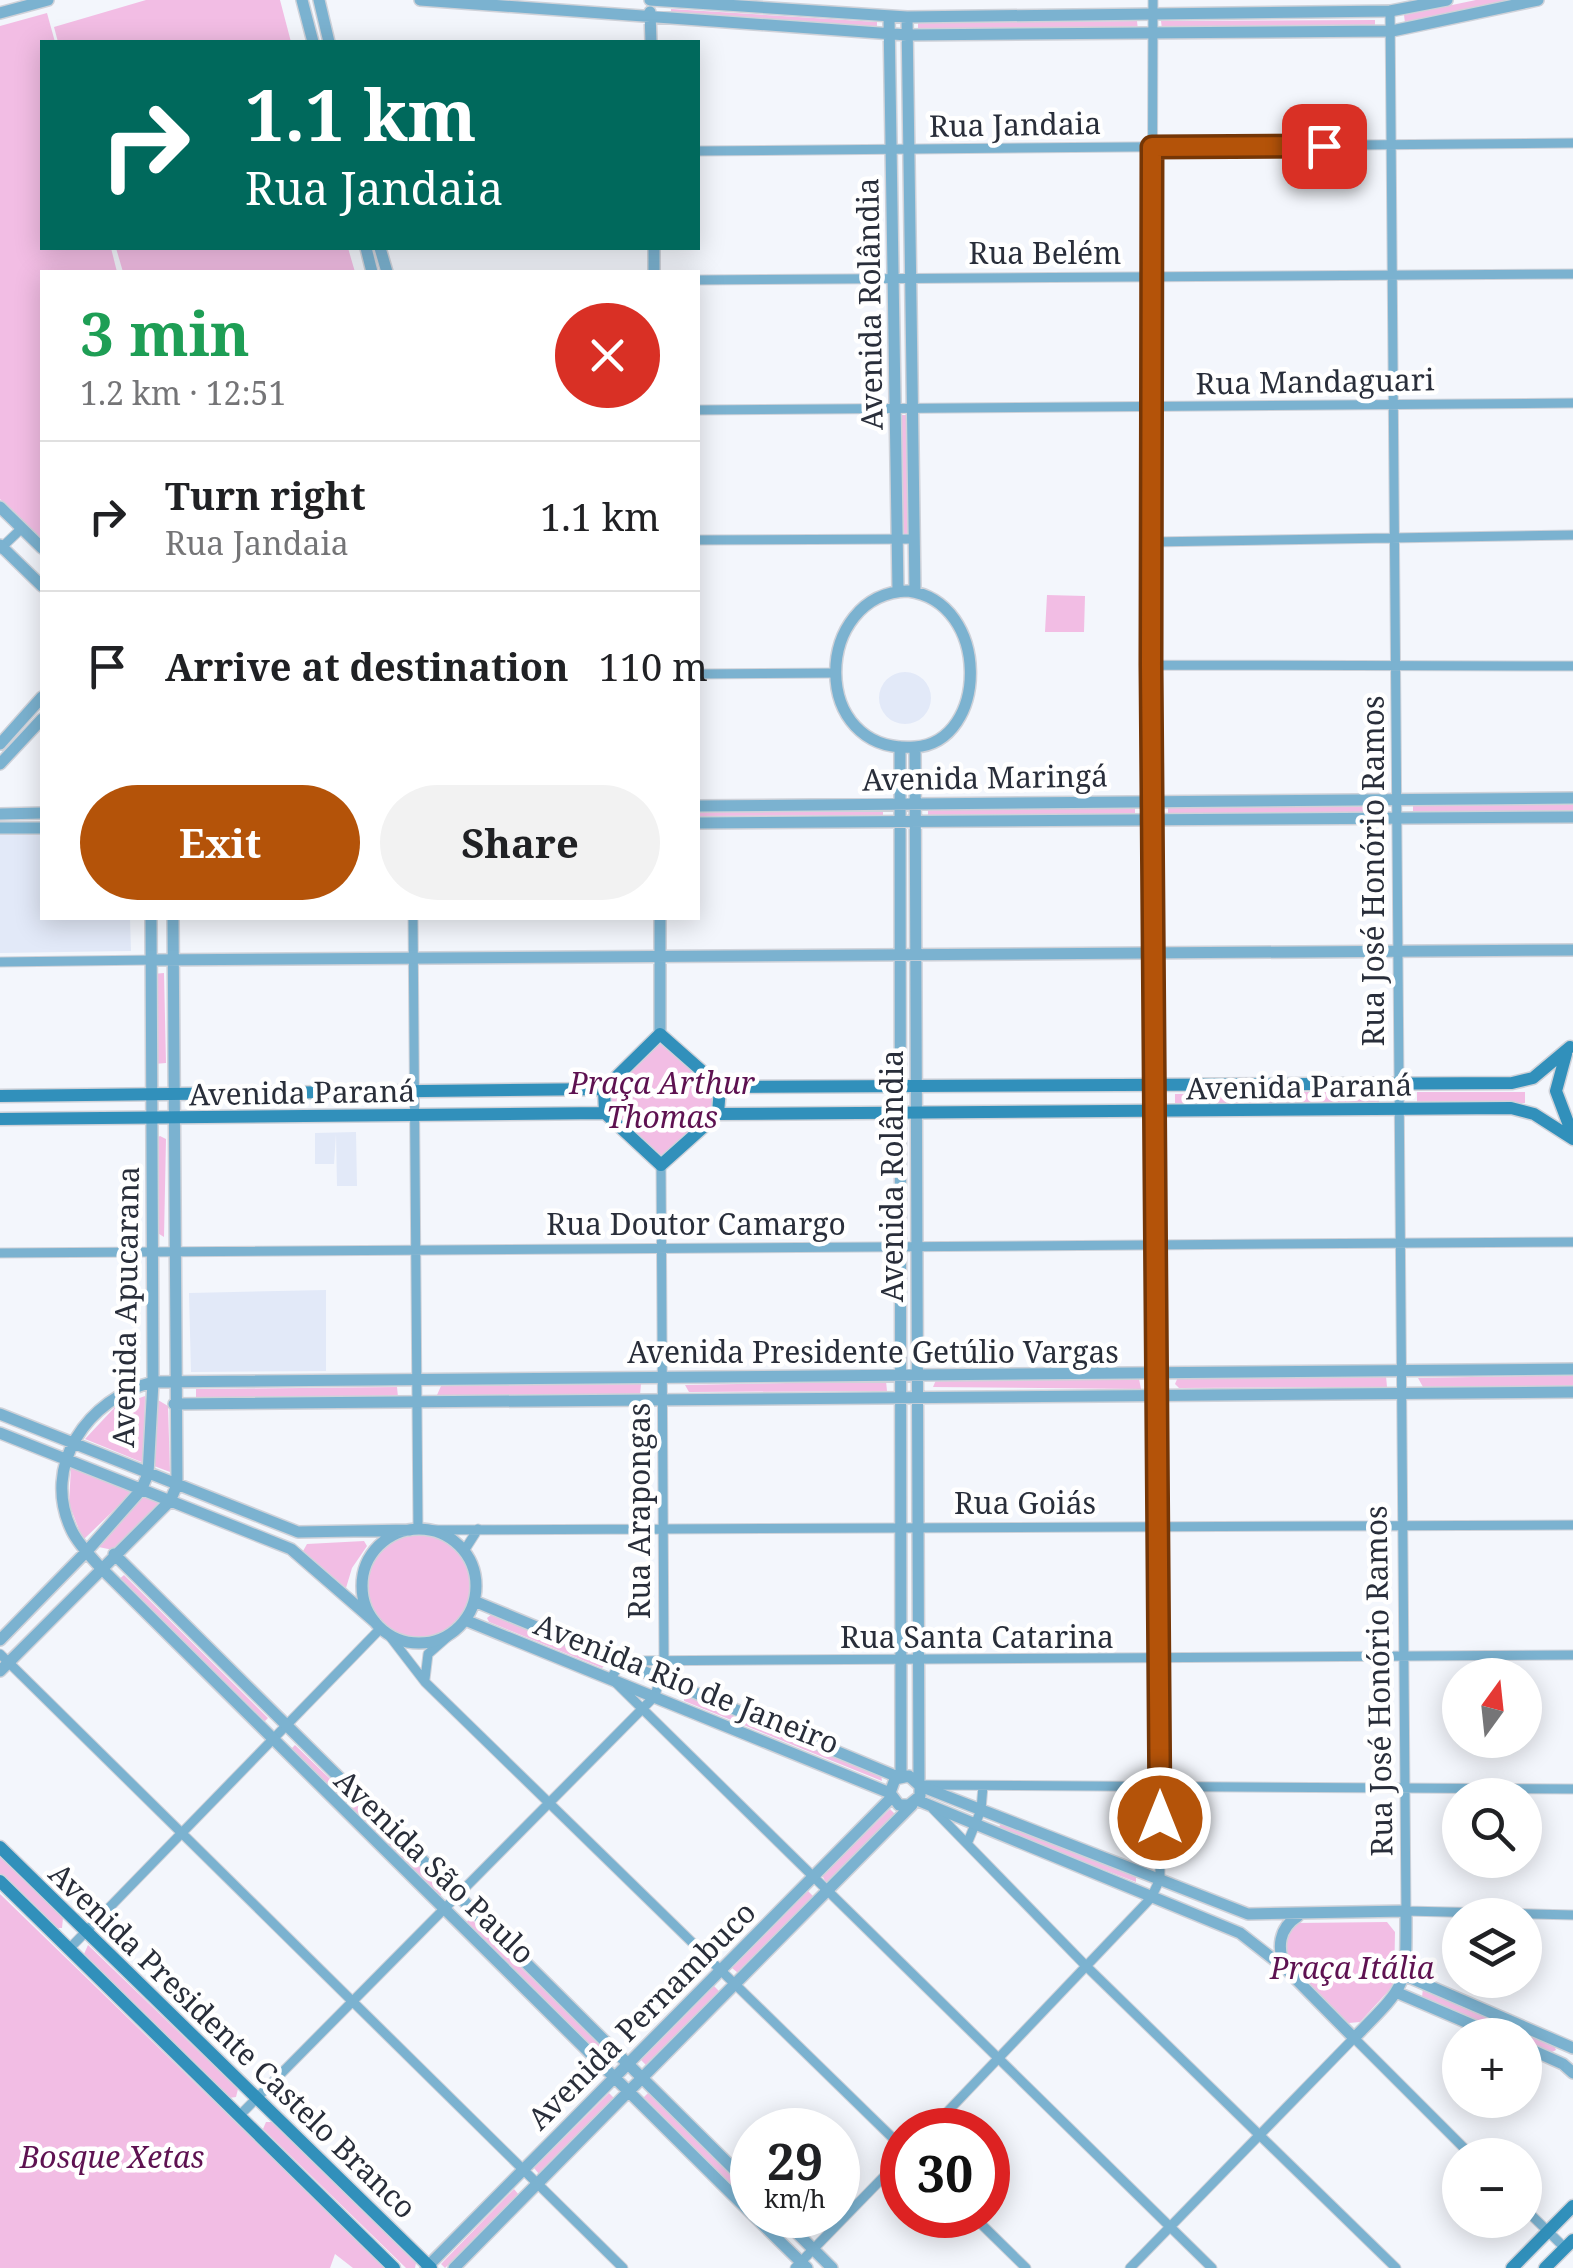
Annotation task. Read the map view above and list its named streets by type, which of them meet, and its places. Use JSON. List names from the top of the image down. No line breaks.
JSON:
{"streets":{"main road":["Avenida Paraná","Avenida Presidente Castelo Branco"],"street":["Rua Jandaia","Rua Belém","Avenida Rolândia","Rua Mandaguari","Avenida Maringá","Rua José Honório Ramos","Rua Doutor Camargo","Avenida Apucarana","Avenida Presidente Getúlio Vargas","Rua Goiás","Rua Arapongas","Rua Santa Catarina","Avenida Rio de Janeiro","Avenida São Paulo","Avenida Pernambuco"]},"crossings":[["Rua Jandaia","Avenida Rolândia"],["Rua Jandaia","Rua José Honório Ramos"],["Rua Belém","Avenida Rolândia"],["Rua Belém","Rua José Honório Ramos"],["Avenida Rolândia","Rua Mandaguari"],["Avenida Rolândia","Avenida Maringá"],["Avenida Rolândia","Avenida Paraná"],["Avenida Rolândia","Rua Doutor Camargo"],["Avenida Rolândia","Avenida Presidente Getúlio Vargas"],["Avenida Rolândia","Rua Goiás"],["Avenida Rolândia","Rua Santa Catarina"],["Avenida Rolândia","Avenida Rio de Janeiro"],["Avenida Rolândia","Avenida Pernambuco"],["Rua Mandaguari","Rua José Honório Ramos"],["Avenida Maringá","Rua José Honório Ramos"],["Rua José Honório Ramos","Avenida Paraná"],["Rua José Honório Ramos","Rua Doutor Camargo"],["Rua José Honório Ramos","Avenida Presidente Getúlio Vargas"],["Rua José Honório Ramos","Rua Goiás"],["Rua José Honório Ramos","Rua Santa Catarina"],["Avenida Paraná","Avenida Apucarana"],["Rua Doutor Camargo","Avenida Apucarana"],["Rua Doutor Camargo","Rua Arapongas"],["Avenida Apucarana","Avenida Presidente Getúlio Vargas"],["Avenida Apucarana","Avenida São Paulo"],["Avenida Presidente Getúlio Vargas","Rua Arapongas"],["Rua Goiás","Rua Arapongas"],["Rua Goiás","Avenida Rio de Janeiro"],["Rua Arapongas","Rua Santa Catarina"],["Rua Arapongas","Avenida Rio de Janeiro"],["Rua Santa Catarina","Avenida Rio de Janeiro"],["Avenida Rio de Janeiro","Avenida Pernambuco"],["Avenida São Paulo","Avenida Pernambuco"],["Avenida Pernambuco","Avenida Presidente Castelo Branco"]],"parks":["Praça Arthur Thomas","Praça Itália","Bosque Xetas"],"north":"top","page":{"turn":["1.1 km","Rua Jandaia"],"heading":["3 min","1.2 km · 12:51"],"list":[{"name":"Turn right","note":"Rua Jandaia","value":"1.1 km"},{"name":"Arrive at destination","value":"110 m"}],"buttons":["Exit","Share"],"map_buttons":["+","−"],"speed":"29 km/h","limit":"30"}}
